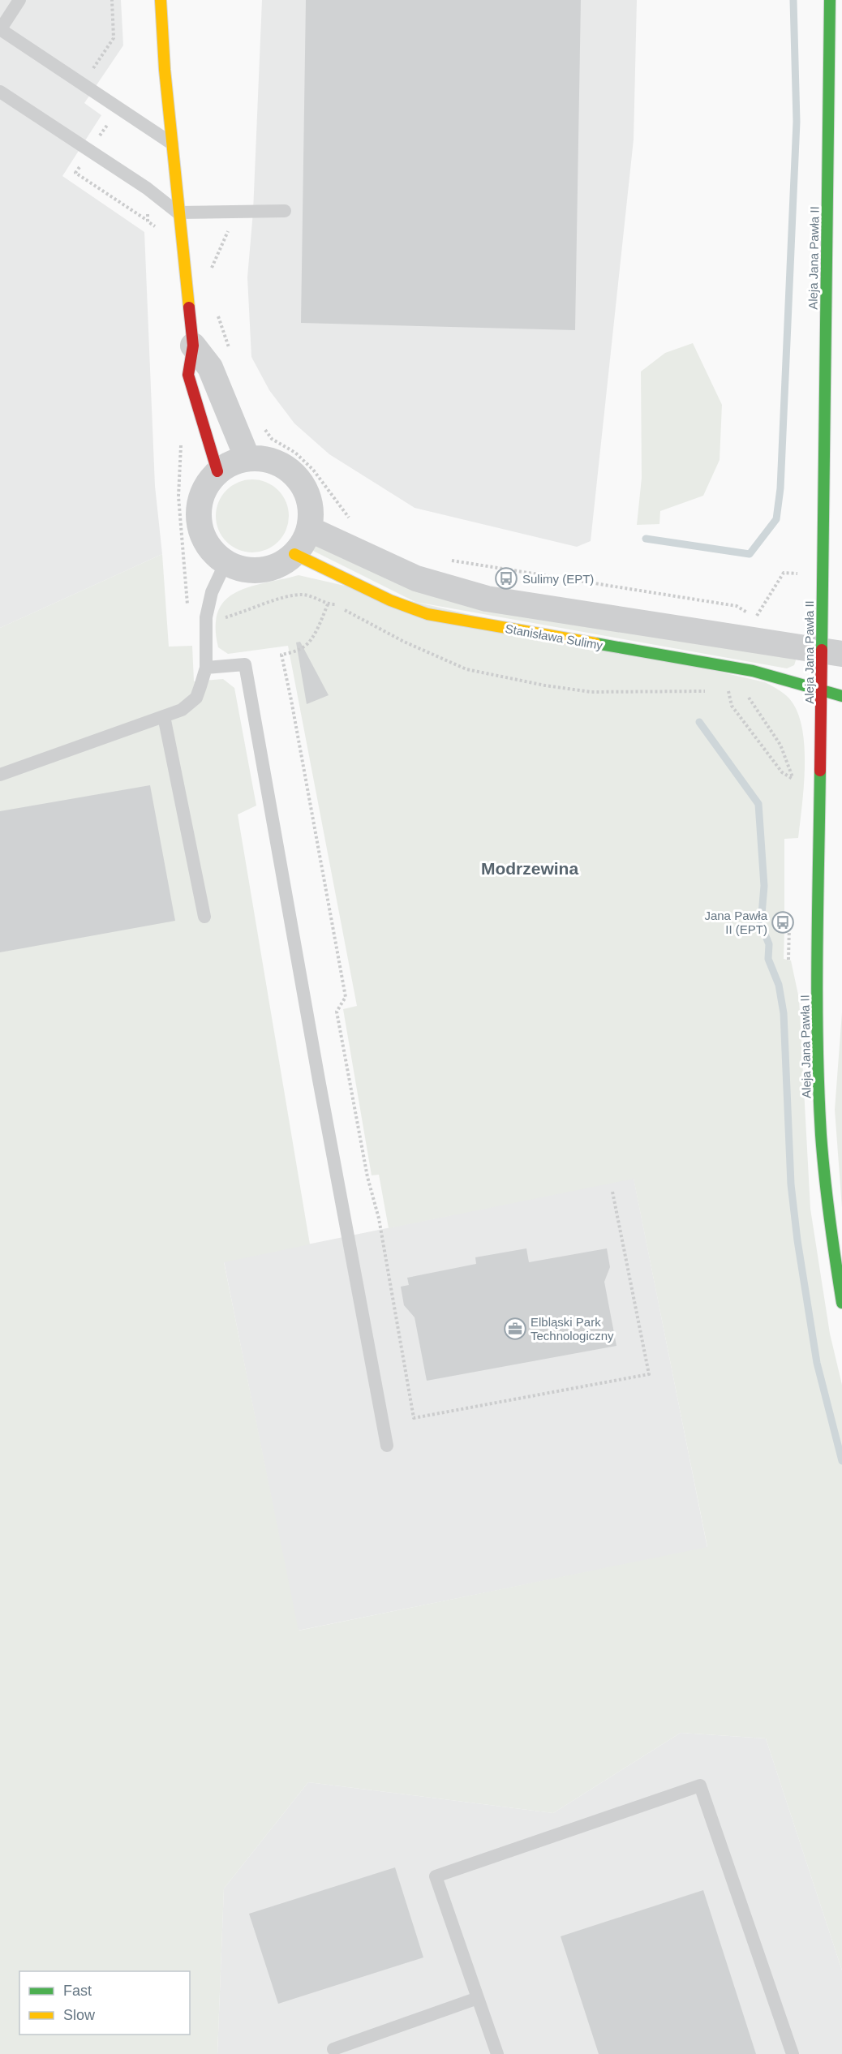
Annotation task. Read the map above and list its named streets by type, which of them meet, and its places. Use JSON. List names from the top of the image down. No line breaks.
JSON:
{"streets":{"street":["Aleja Jana Pawła II","Stanisława Sulimy"]},"crossings":[["Aleja Jana Pawła II","Stanisława Sulimy"]],"districts":["Modrzewina"],"places":{"bus stop":["Sulimy (EPT)","Jana Pawła II (EPT)"],"office":["Elbląski Park Technologiczny"]},"legend":["Fast","Slow"]}
